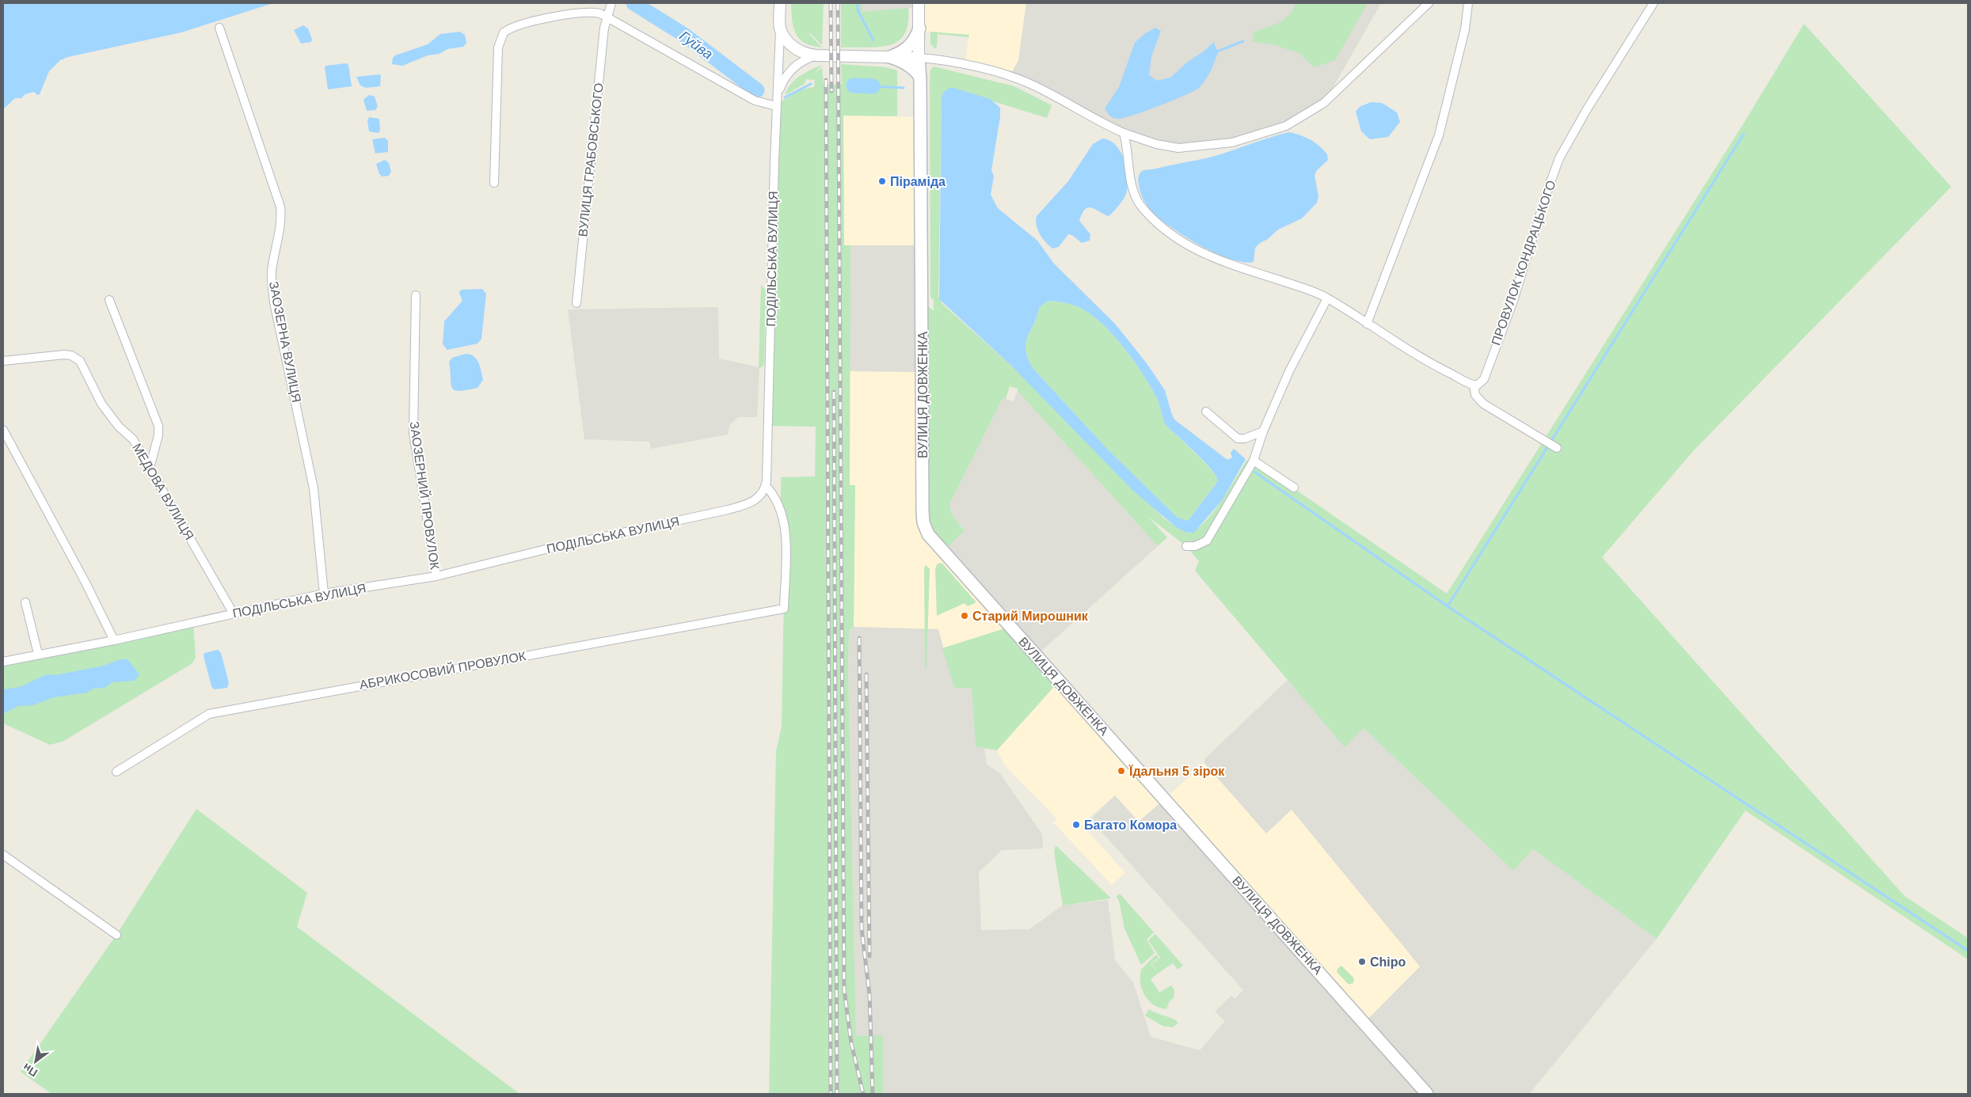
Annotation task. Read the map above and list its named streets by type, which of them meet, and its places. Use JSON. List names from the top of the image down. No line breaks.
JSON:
{"streets":{"main road":["ВУЛИЦЯ ДОВЖЕНКА"],"street":["ВУЛИЦЯ ГРАБОВСЬКОГО","ПОДІЛЬСЬКА ВУЛИЦЯ","ПРОВУЛОК КОНДРАЦЬКОГО","ЗАОЗЕРНА ВУЛИЦЯ","МЕДОВА ВУЛИЦЯ","ЗАОЗЕРНИЙ ПРОВУЛОК","АБРИКОСОВИЙ ПРОВУЛОК"]},"crossings":[["ПОДІЛЬСЬКА ВУЛИЦЯ","ЗАОЗЕРНА ВУЛИЦЯ"],["ПОДІЛЬСЬКА ВУЛИЦЯ","МЕДОВА ВУЛИЦЯ"],["ПОДІЛЬСЬКА ВУЛИЦЯ","ЗАОЗЕРНИЙ ПРОВУЛОК"],["ПОДІЛЬСЬКА ВУЛИЦЯ","АБРИКОСОВИЙ ПРОВУЛОК"]],"water":["Гуйва"],"places":["Піраміда","Старий Мирошник","Їдальня 5 зірок","Багато Комора","Chipo"],"north":"bottom left"}
